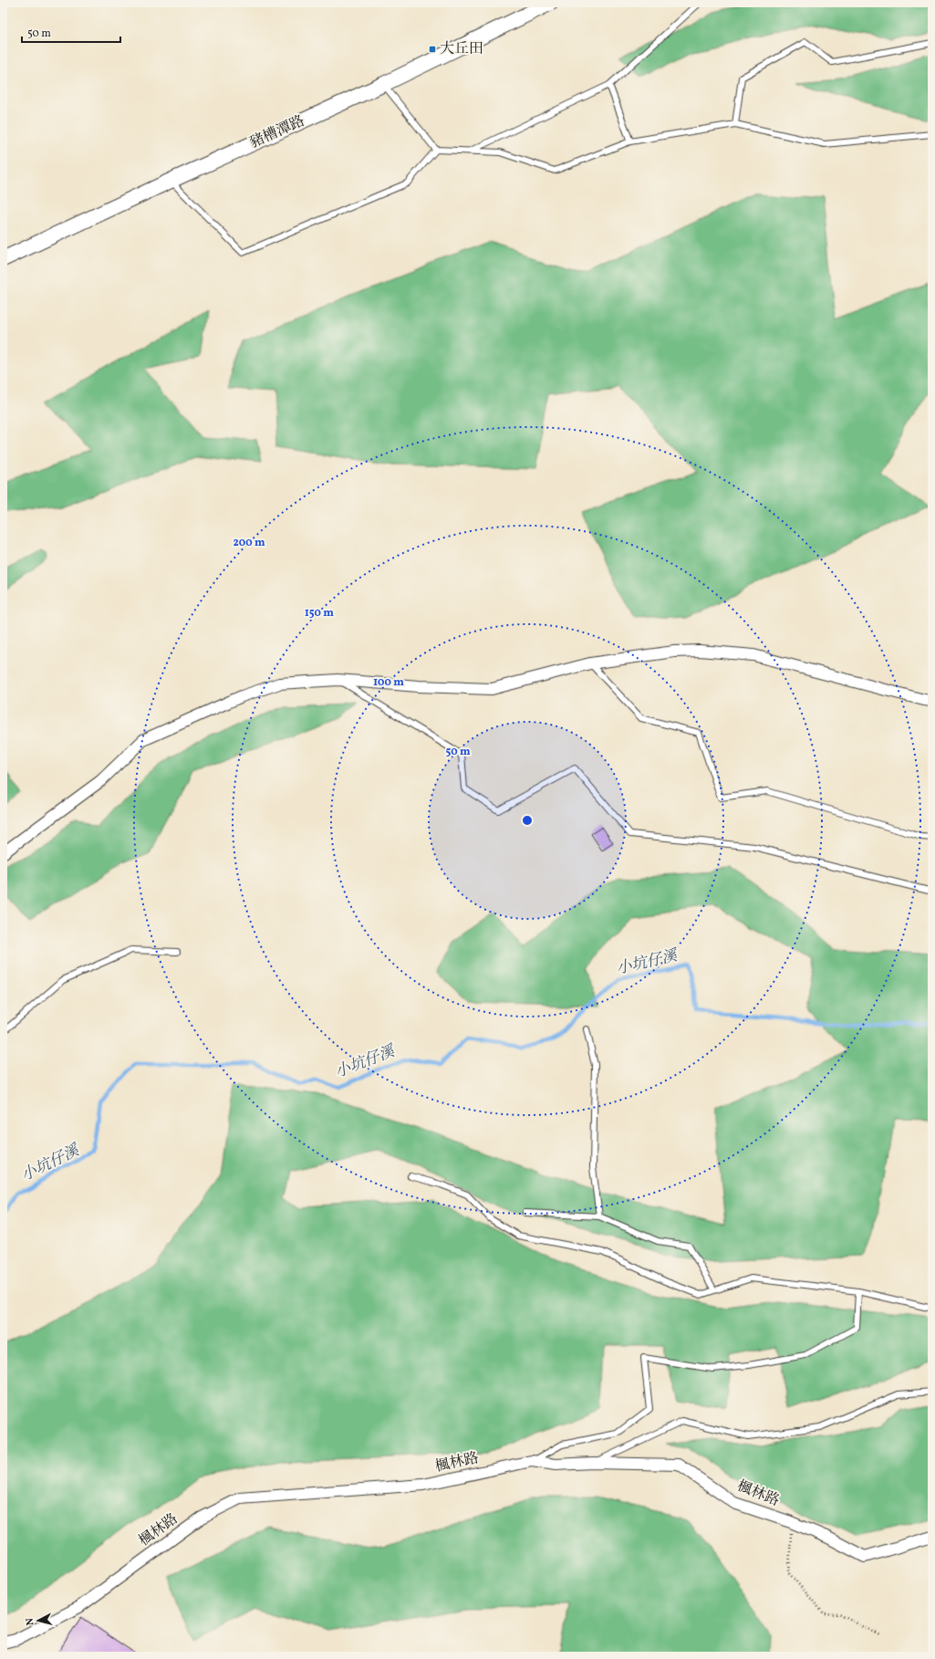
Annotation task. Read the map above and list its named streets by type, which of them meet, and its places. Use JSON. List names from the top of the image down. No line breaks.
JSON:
{"streets":{"street":["豬槽潭路","楓林路"]},"water":["小坑仔溪"],"places":{"transit":["大丘田"]},"scale_bar":"50 m","north":"left","rings":["200 m","150 m","100 m","50 m"]}
